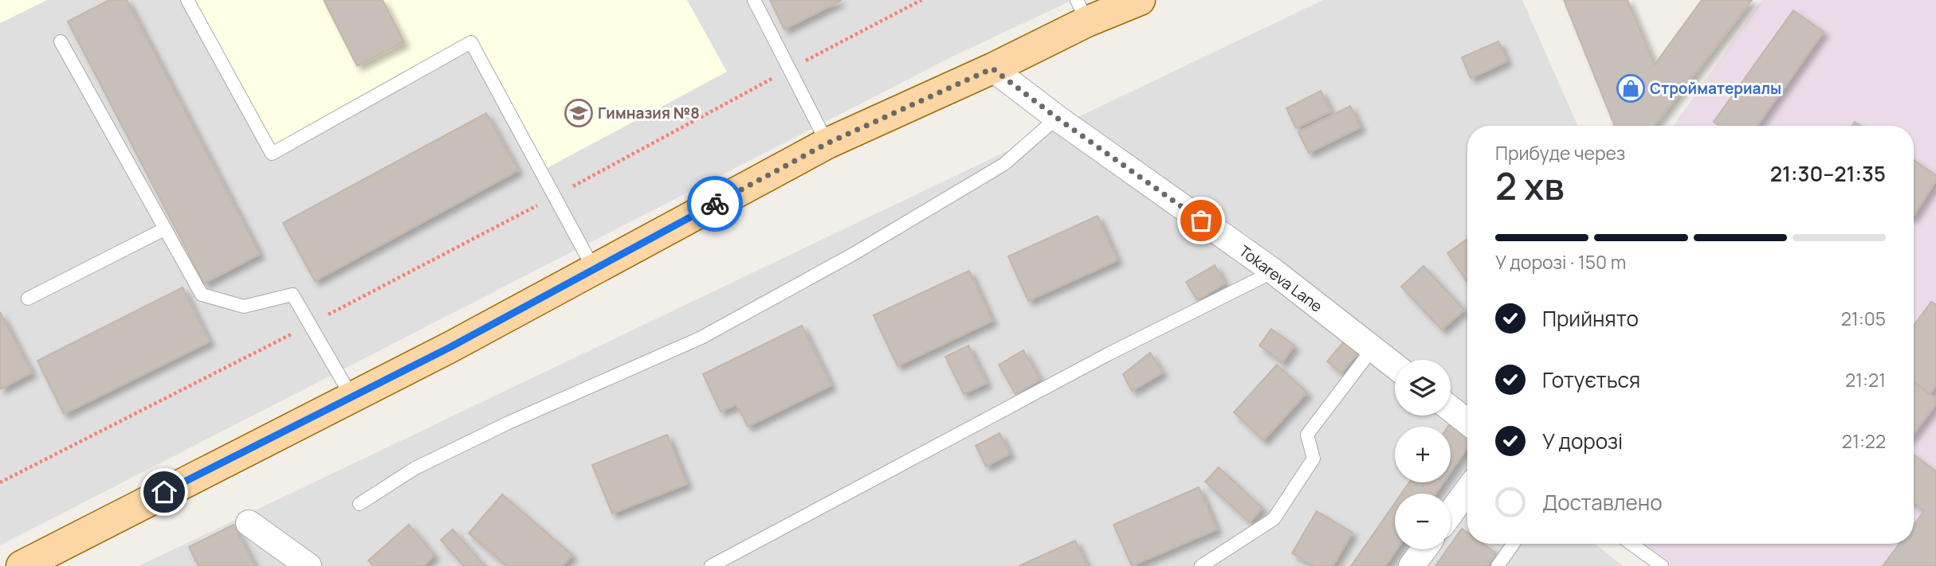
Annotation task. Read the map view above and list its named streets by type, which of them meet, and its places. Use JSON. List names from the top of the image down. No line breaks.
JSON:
{"streets":{"street":["Tokareva Lane"]},"places":{"shop":["Стройматериалы"],"school or university":["Гимназия №8"]},"page":{"heading":["2 хв","Прибуде через","21:30–21:35"],"bar":"У дорозі · 150 m","list":[["Прийнято","21:05"],["Готується","21:21"],["У дорозі","21:22"],"Доставлено"],"map_buttons":["+","−"]}}
